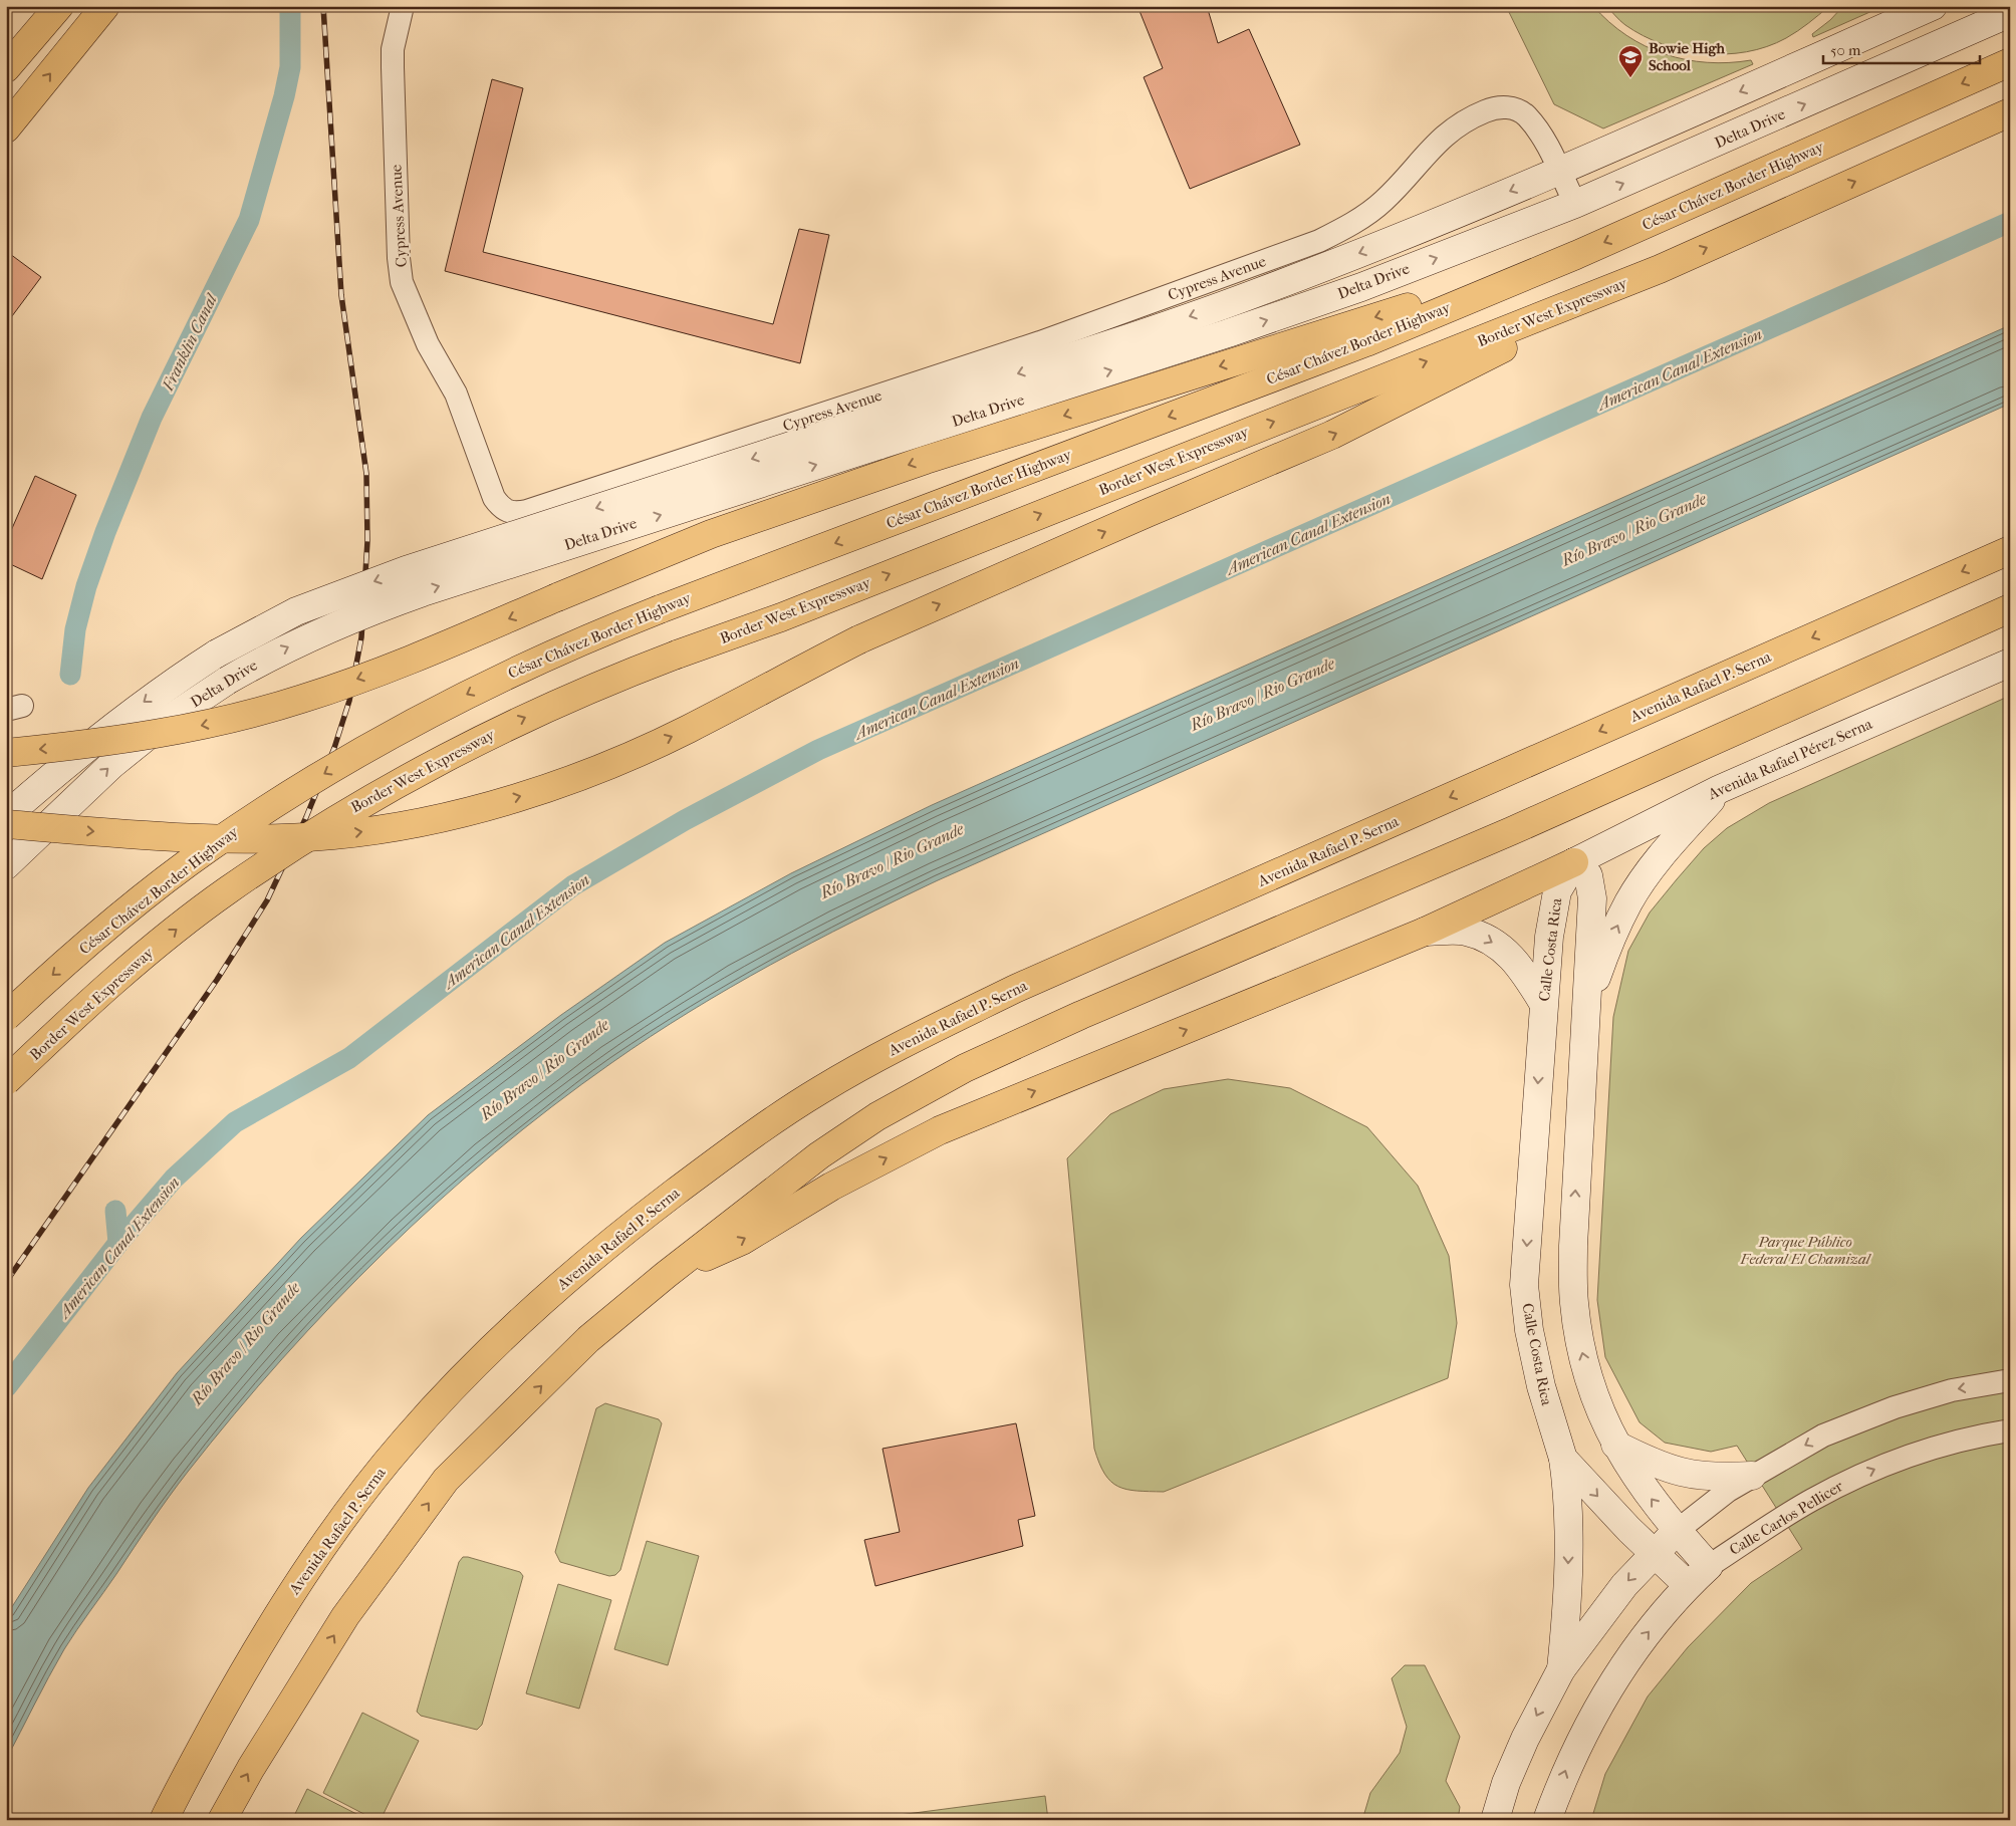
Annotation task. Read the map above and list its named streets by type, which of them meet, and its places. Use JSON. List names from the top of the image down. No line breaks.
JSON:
{"streets":{"main road":["Delta Drive","César Chávez Border Highway","Border West Expressway","Avenida Rafael P. Serna","Avenida Rafael Pérez Serna","Calle Costa Rica"],"street":["Cypress Avenue","Calle Carlos Pellicer"]},"crossings":[["Delta Drive","Cypress Avenue"],["Avenida Rafael Pérez Serna","Calle Costa Rica"]],"water":["Franklin Canal","American Canal Extension","Río Bravo / Rio Grande"],"parks":["Parque Público Federal El Chamizal"],"places":{"school or university":["Bowie High School"]},"scale_bar":"50 m"}
